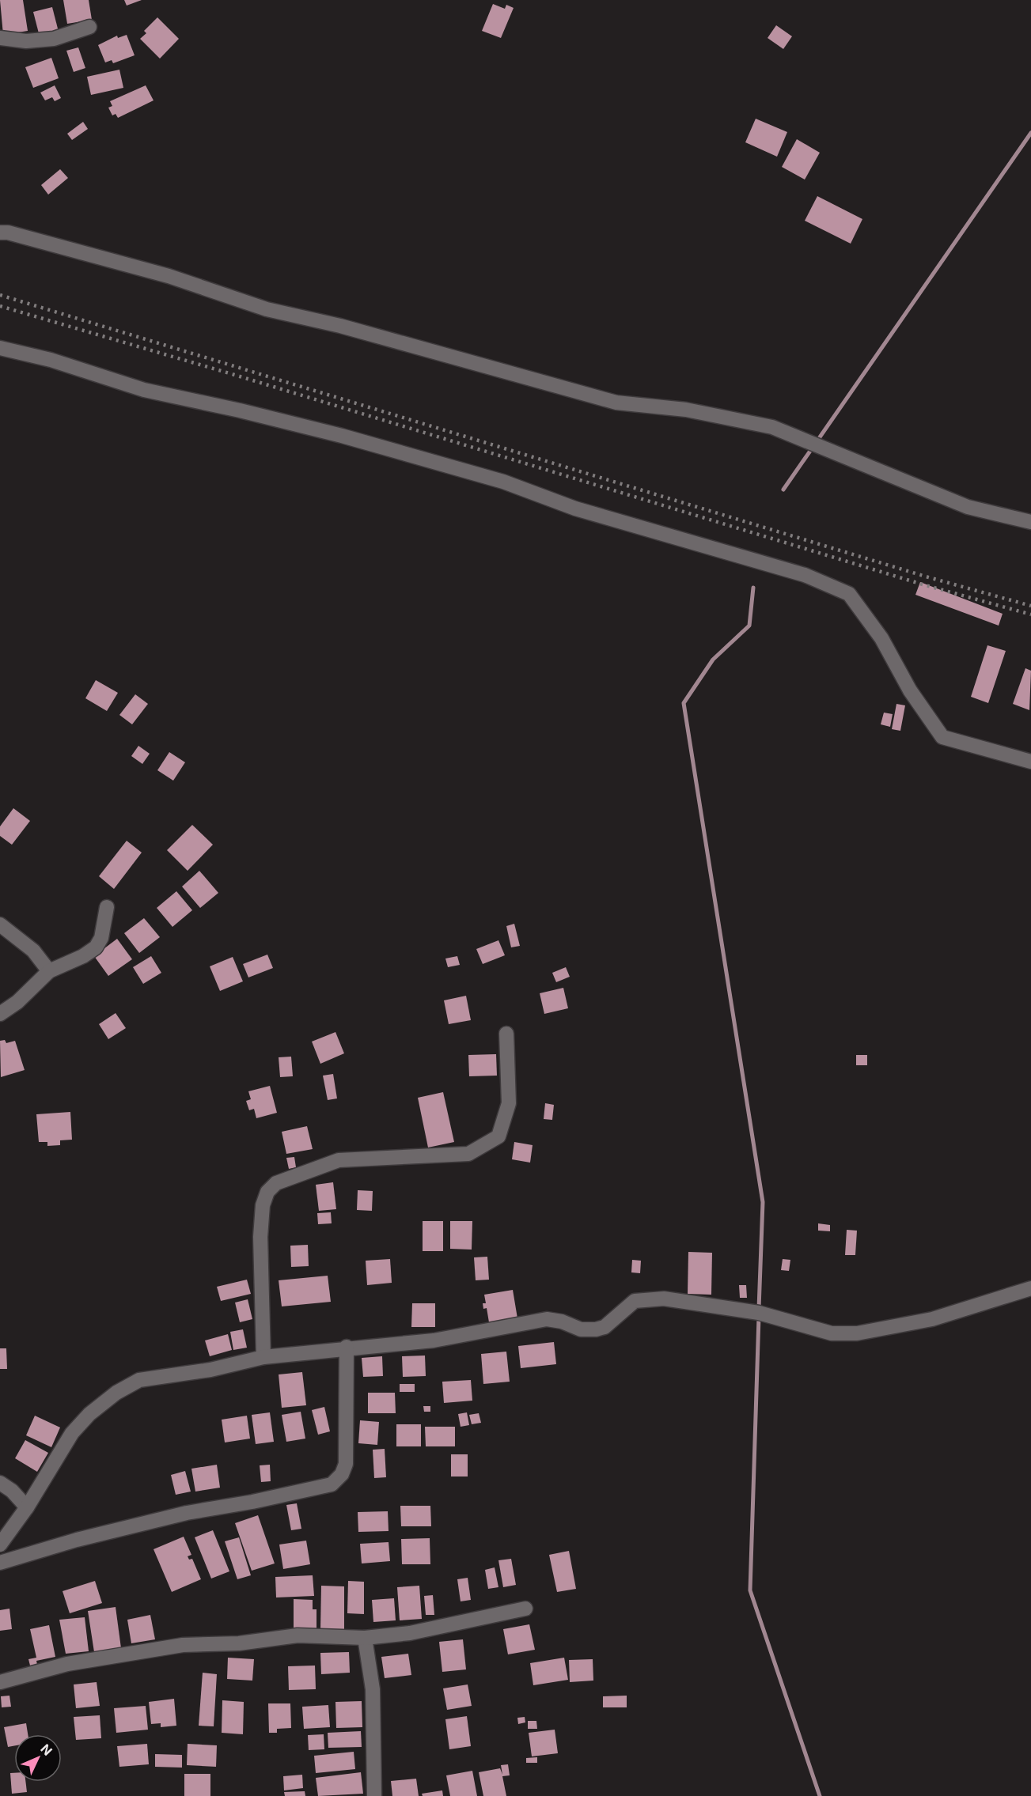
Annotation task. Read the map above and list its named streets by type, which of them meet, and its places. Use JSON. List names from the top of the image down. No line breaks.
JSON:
{"north":"top right"}
